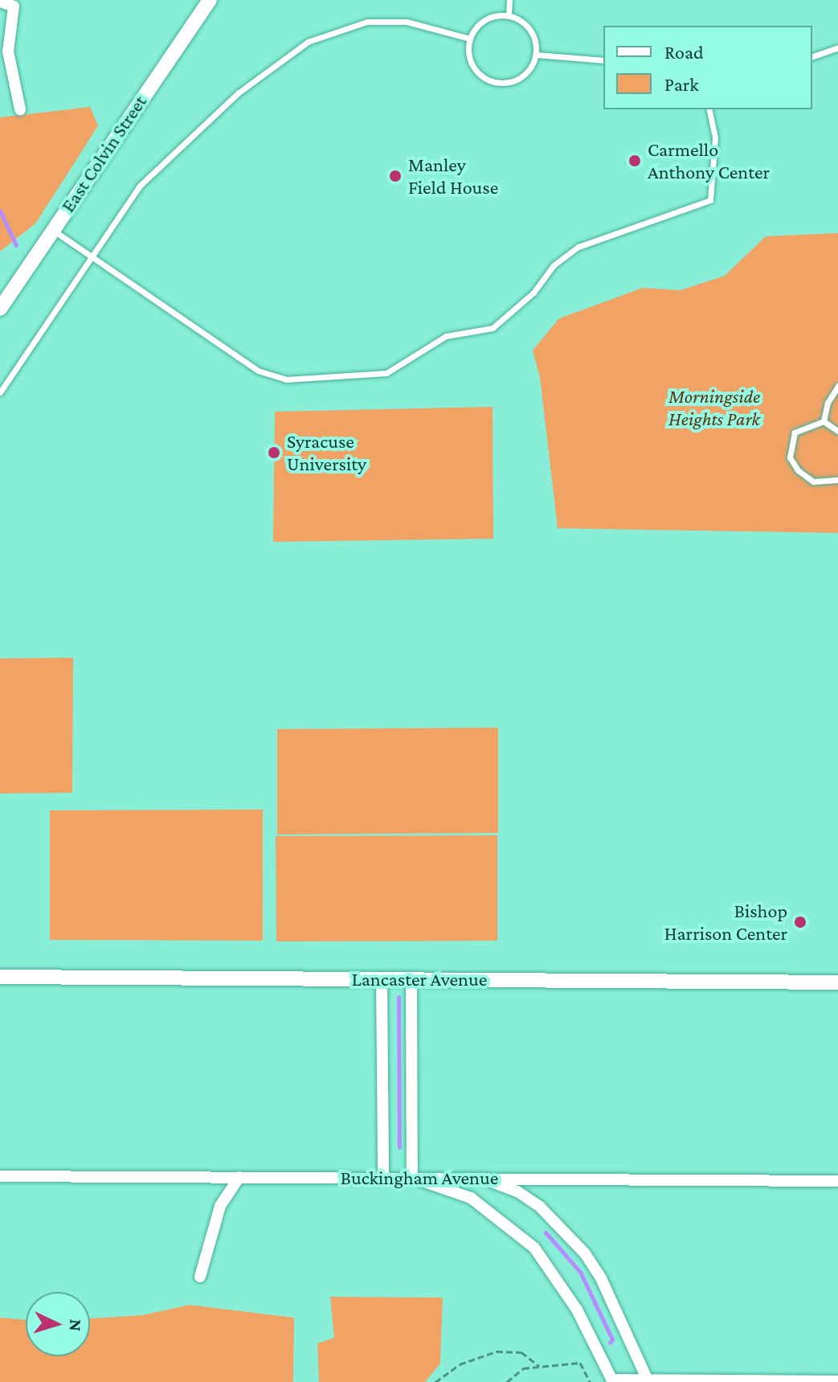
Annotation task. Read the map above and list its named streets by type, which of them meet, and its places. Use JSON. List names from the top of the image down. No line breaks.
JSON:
{"streets":{"street":["East Colvin Street","Lancaster Avenue","Buckingham Avenue"]},"parks":["Morningside Heights Park"],"places":["Carmello Anthony Center","Manley Field House","Syracuse University","Bishop Harrison Center"],"legend":["Road","Park"],"north":"right"}
